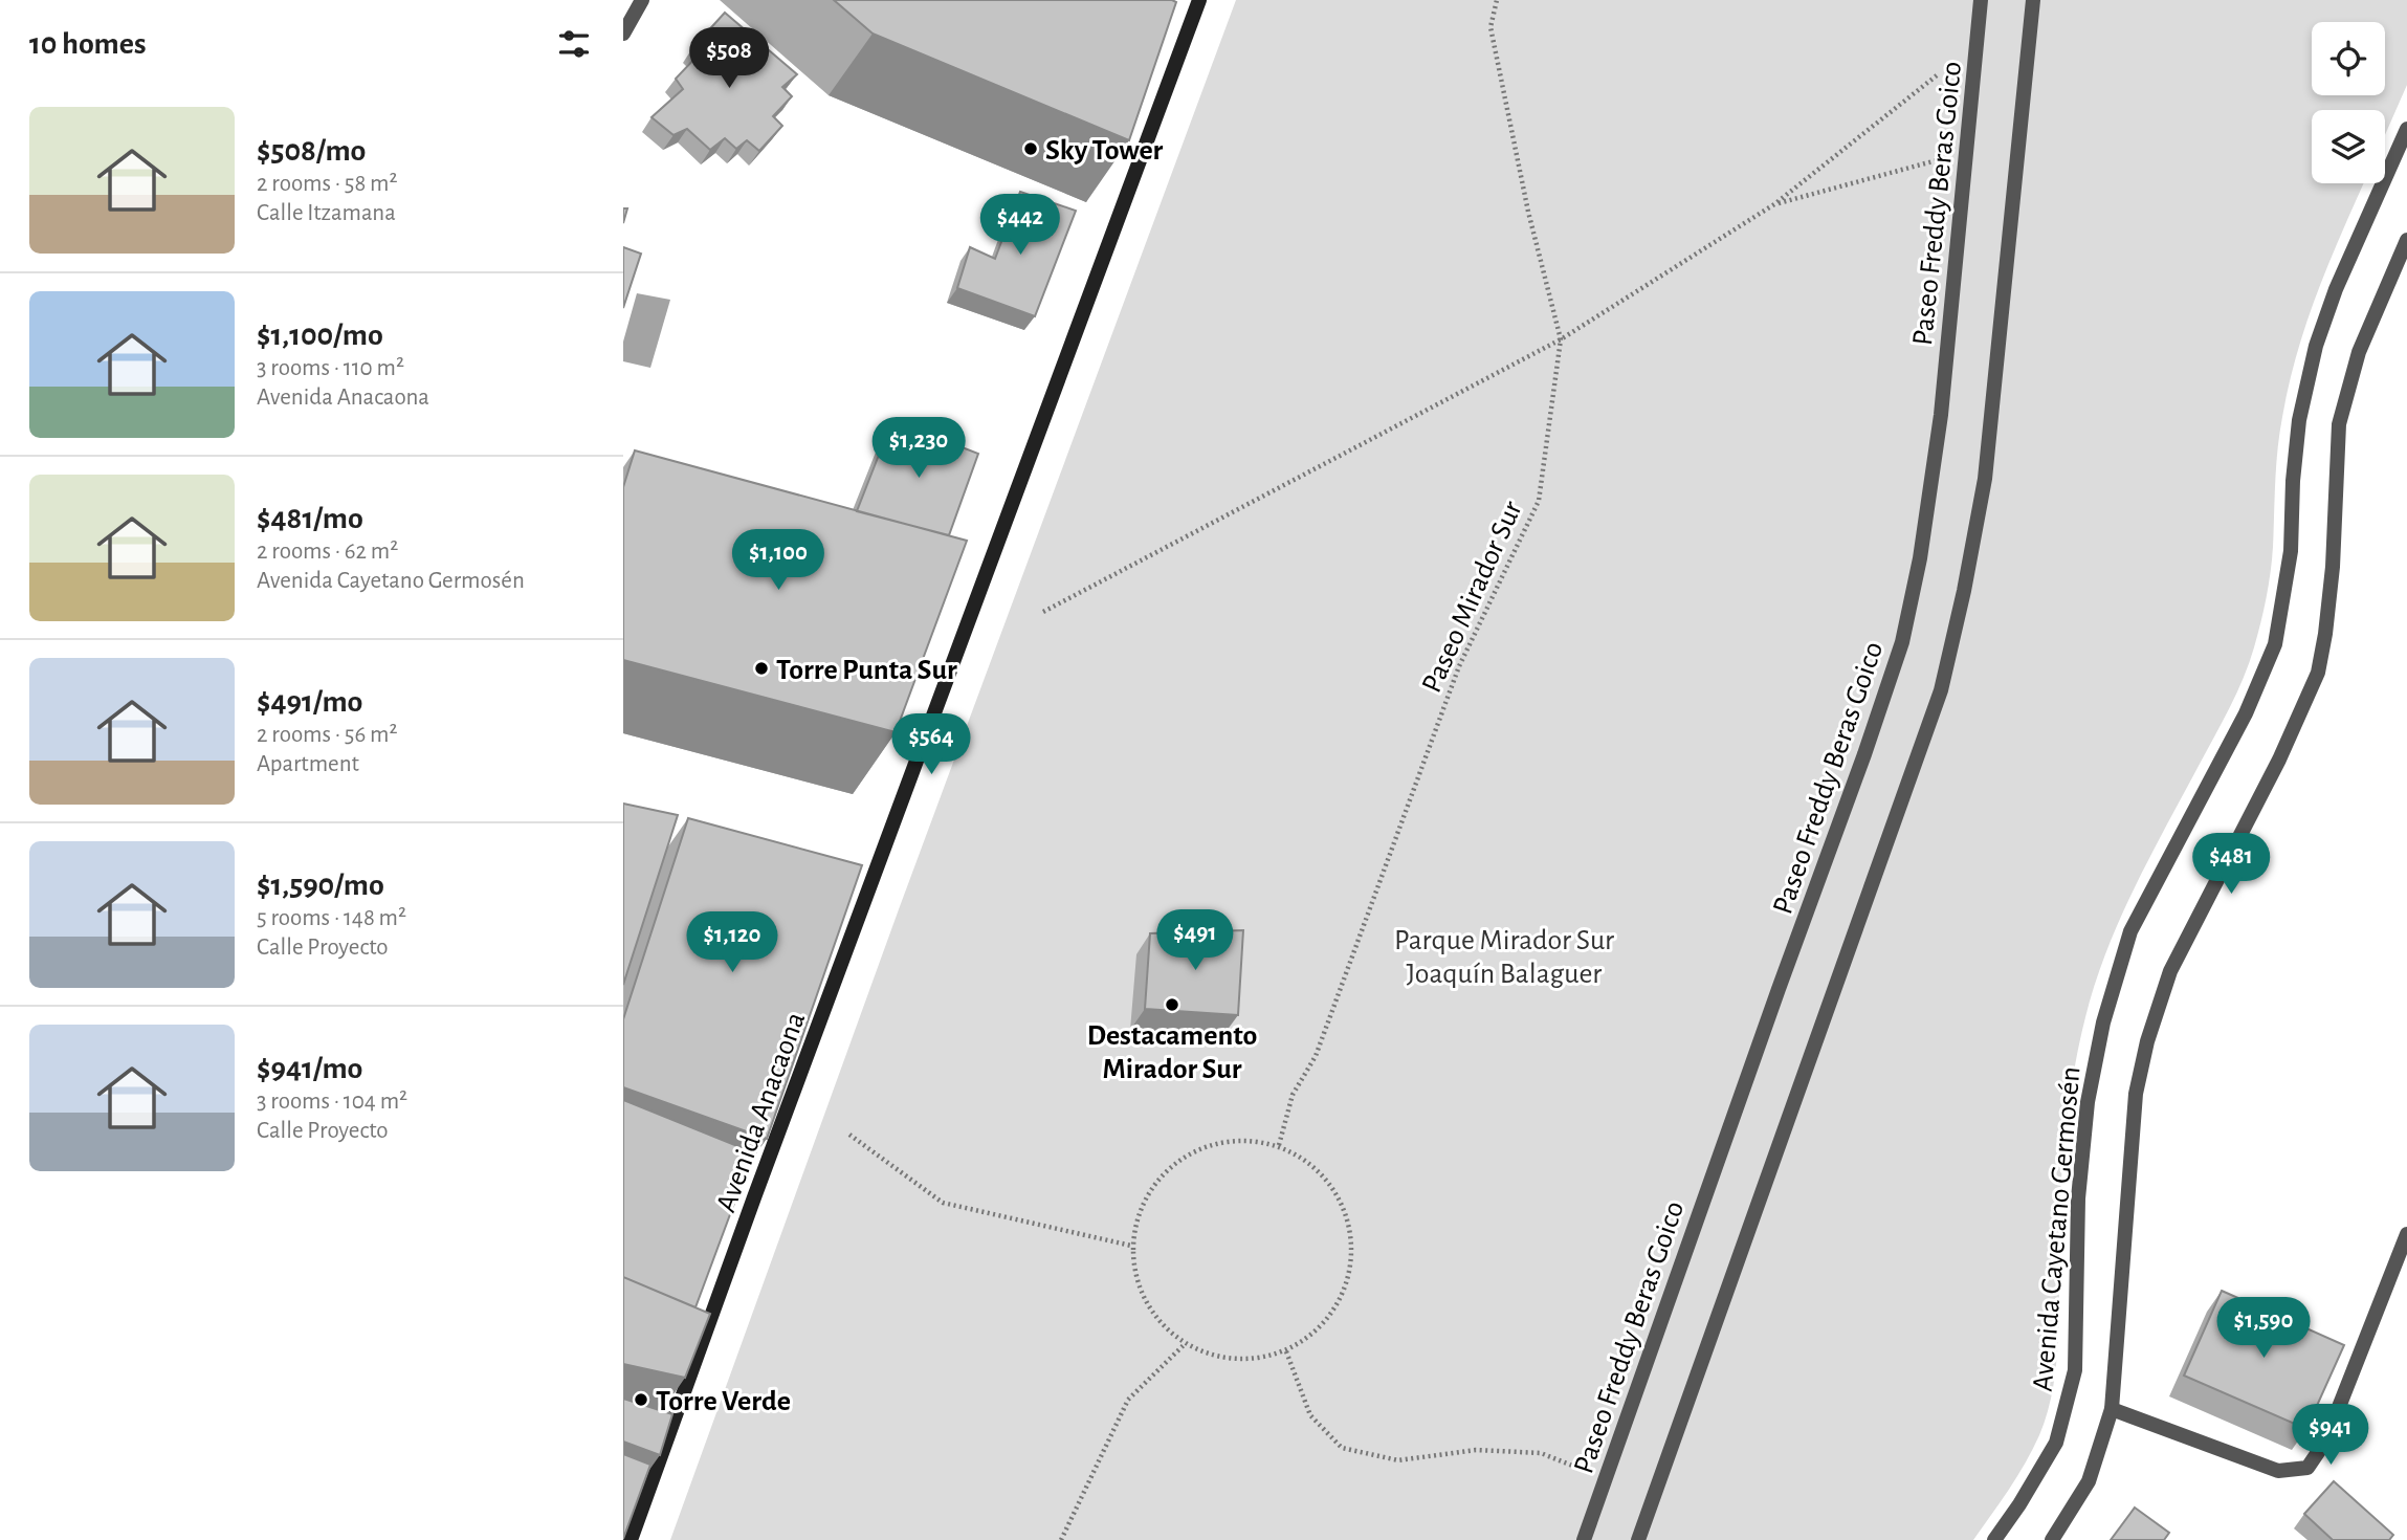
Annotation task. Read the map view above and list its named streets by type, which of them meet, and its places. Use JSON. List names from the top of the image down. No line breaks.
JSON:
{"streets":{"main road":["Avenida Anacaona"],"street":["Paseo Freddy Beras Goico","Avenida Cayetano Germosén"],"path":["Paseo Mirador Sur"]},"parks":["Parque Mirador Sur Joaquín Balaguer"],"places":["Sky Tower","Torre Punta Sur","Destacamento Mirador Sur","Torre Verde"],"page":{"heading":"10 homes","price":["$508","$442","$1,230","$1,100","$564","$481","$491","$1,120","$1,590","$941"],"list":[{"name":"$508/mo","note":"2 rooms · 58 m² · Calle Itzamana"},{"name":"$1,100/mo","note":"3 rooms · 110 m² · Avenida Anacaona"},{"name":"$481/mo","note":"2 rooms · 62 m² · Avenida Cayetano Germosén"},{"name":"$491/mo","note":"2 rooms · 56 m² · Apartment"},{"name":"$1,590/mo","note":"5 rooms · 148 m² · Calle Proyecto"},{"name":"$941/mo","note":"3 rooms · 104 m² · Calle Proyecto"}]}}
